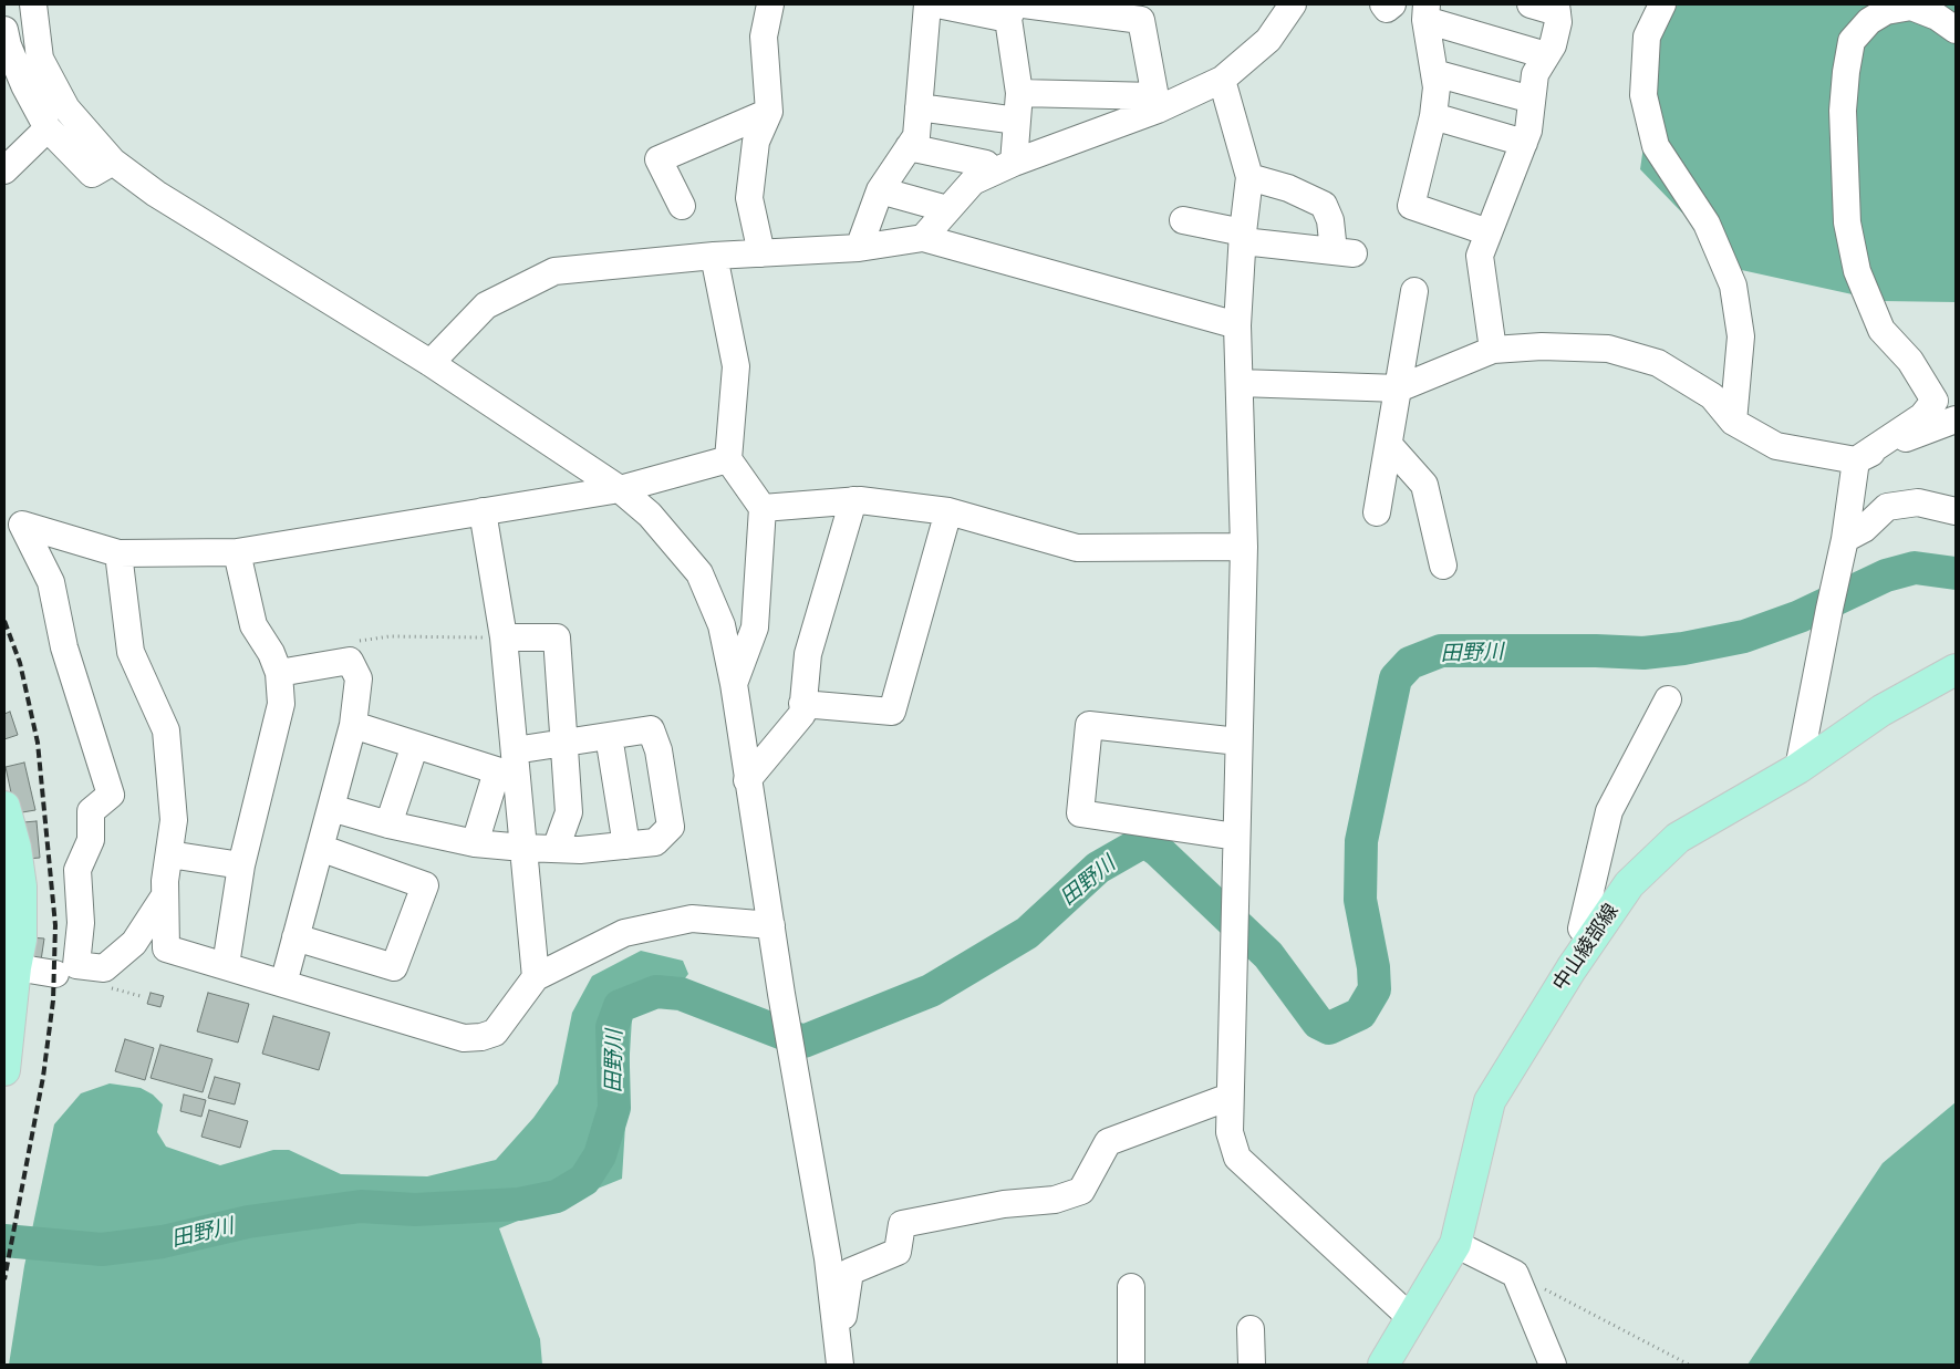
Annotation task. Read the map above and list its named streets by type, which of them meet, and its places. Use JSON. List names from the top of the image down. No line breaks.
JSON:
{"streets":{"main road":["中山綾部線"]},"water":["田野川"]}
